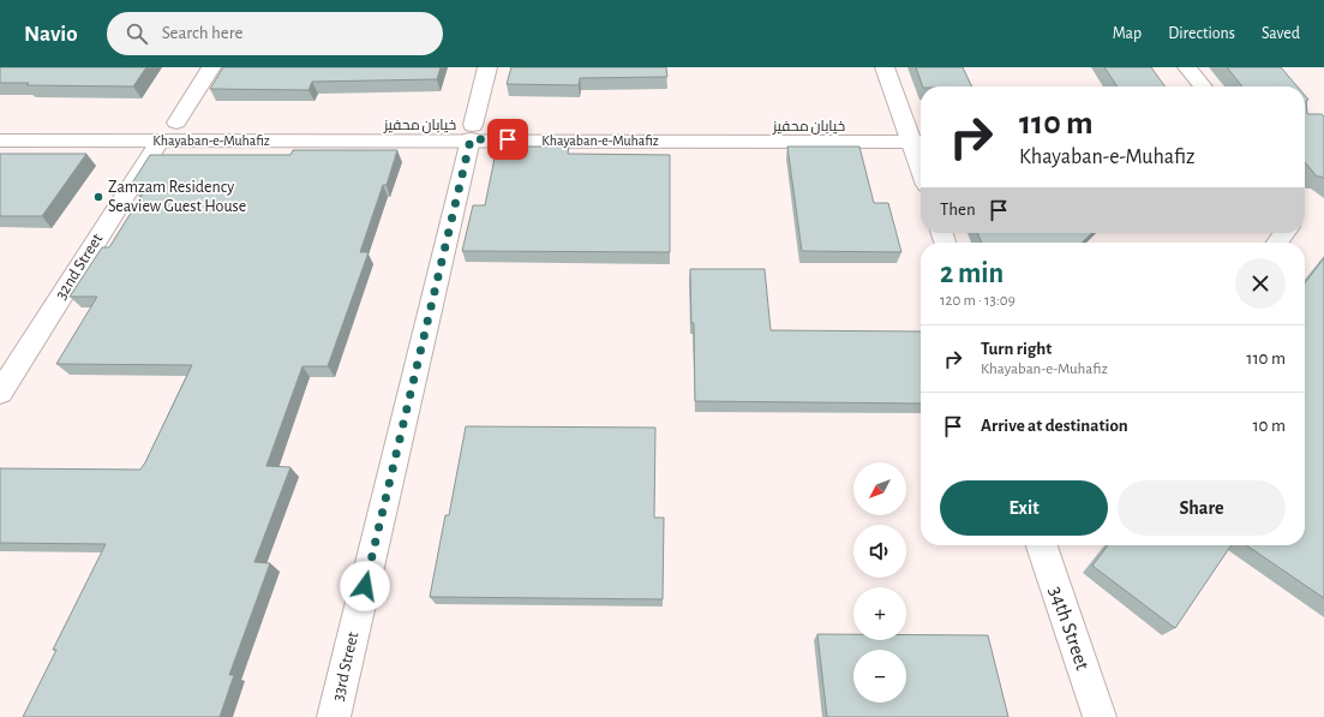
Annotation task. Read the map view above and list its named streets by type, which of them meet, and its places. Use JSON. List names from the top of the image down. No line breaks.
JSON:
{"streets":{"street":["Khayaban-e-Muhafiz","32nd Street","34th Street","33rd Street"]},"crossings":[["Khayaban-e-Muhafiz","32nd Street"],["Khayaban-e-Muhafiz","33rd Street"]],"places":["Zamzam Residency Seaview Guest House"],"north":"bottom left","page":{"header":"Navio","search":"Search here","nav":["Map","Directions","Saved"],"turn":["110 m","Khayaban-e-Muhafiz"],"then":"Then","heading":["2 min","120 m · 13:09"],"list":[{"name":"Turn right","note":"Khayaban-e-Muhafiz","value":"110 m"},{"name":"Arrive at destination","value":"10 m"}],"map_buttons":["+","−"],"buttons":["Exit","Share"]}}
